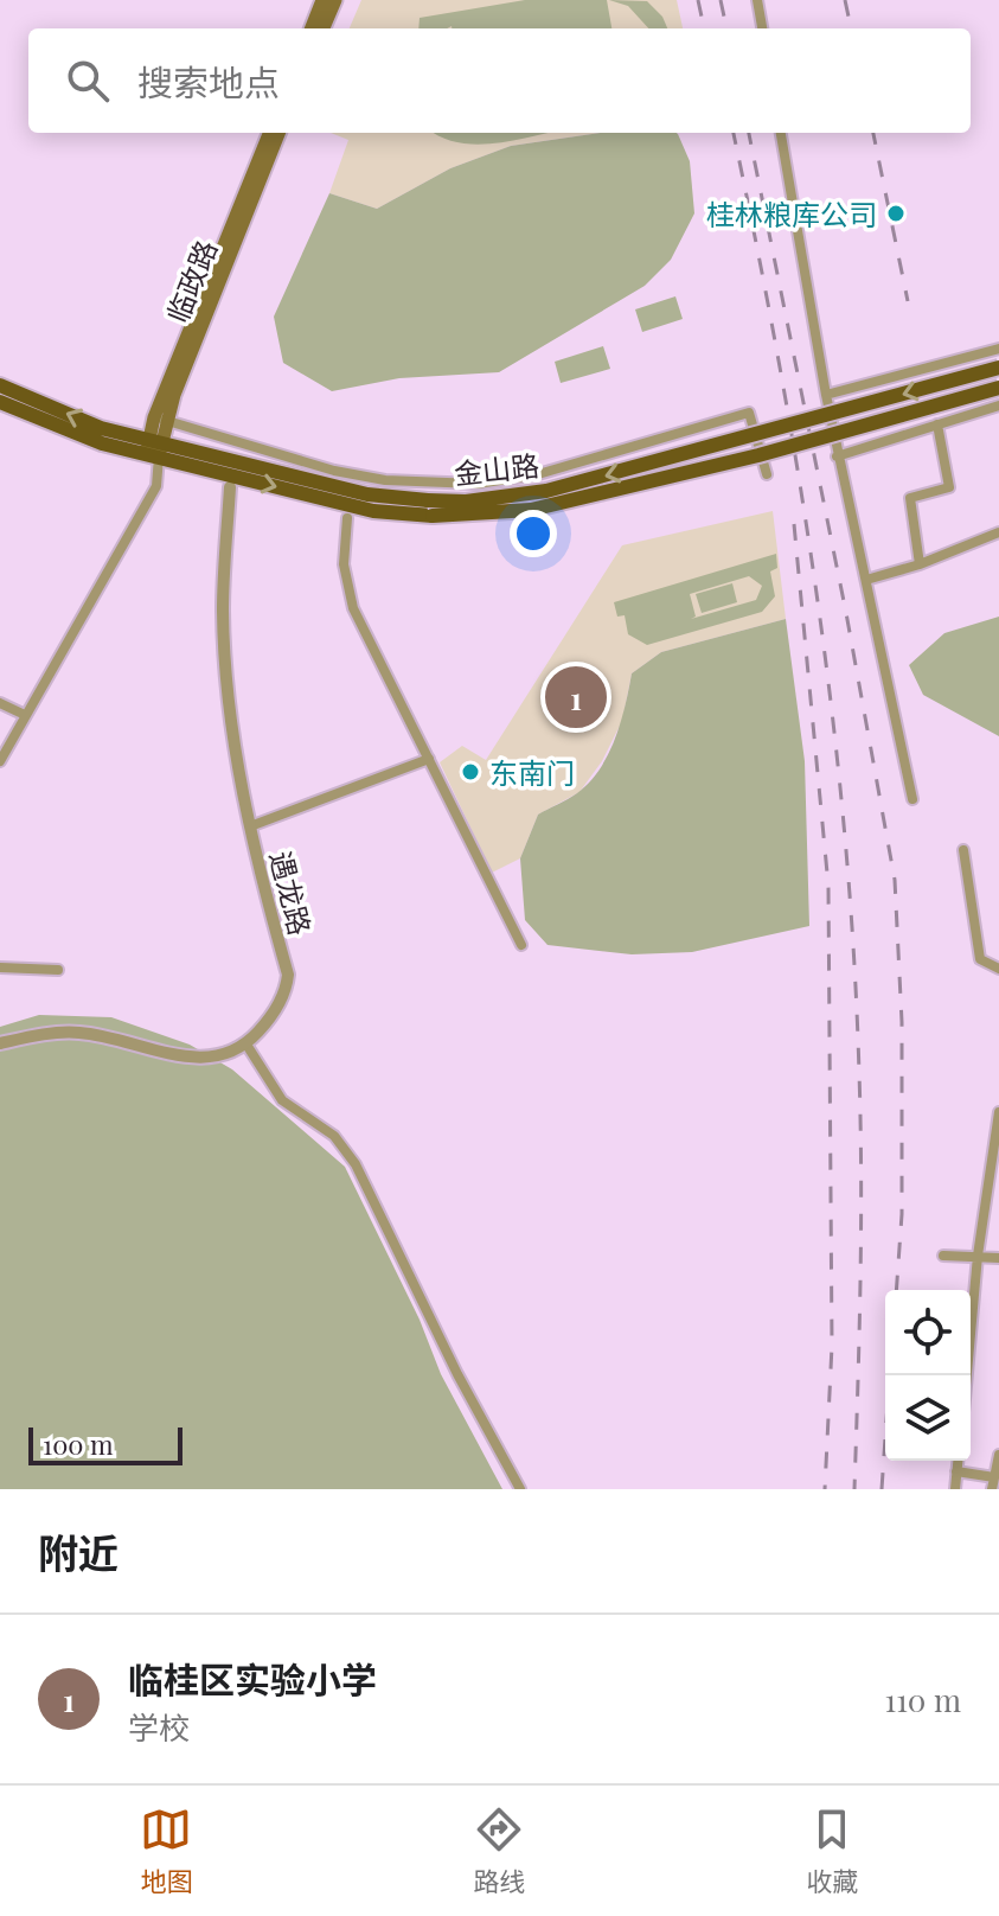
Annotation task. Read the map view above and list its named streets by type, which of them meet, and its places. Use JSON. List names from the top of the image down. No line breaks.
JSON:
{"streets":{"main road":["临政路","金山路"],"street":["遇龙路"]},"crossings":[["临政路","金山路"]],"places":["桂林粮库公司","东南门"],"scale_bar":"100 m","page":{"search":"搜索地点","pins":"1","scale":"100 m","heading":"附近","list":[{"mark":"1","name":"临桂区实验小学","note":"学校","value":"110 m"}],"nav":["地图","路线","收藏"]}}
